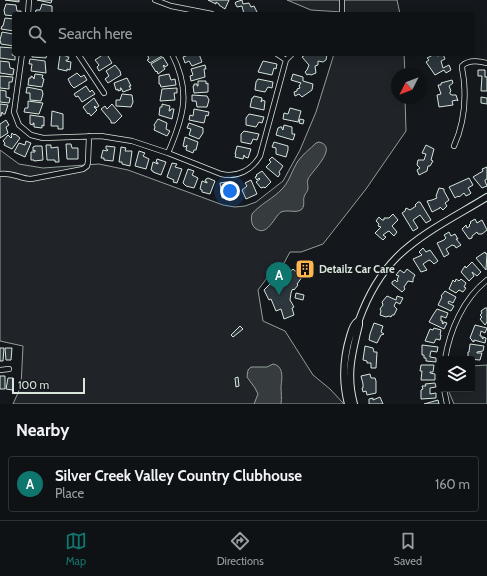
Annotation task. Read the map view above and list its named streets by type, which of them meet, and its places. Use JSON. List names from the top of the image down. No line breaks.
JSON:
{"places":{"building":["Detailz Car Care"]},"scale_bar":"100 m","north":"bottom left","page":{"search":"Search here","pins":"A","scale":"100 m","heading":"Nearby","list":[{"mark":"A","name":"Silver Creek Valley Country Clubhouse","note":"Place","value":"160 m"}],"nav":["Map","Directions","Saved"]}}
